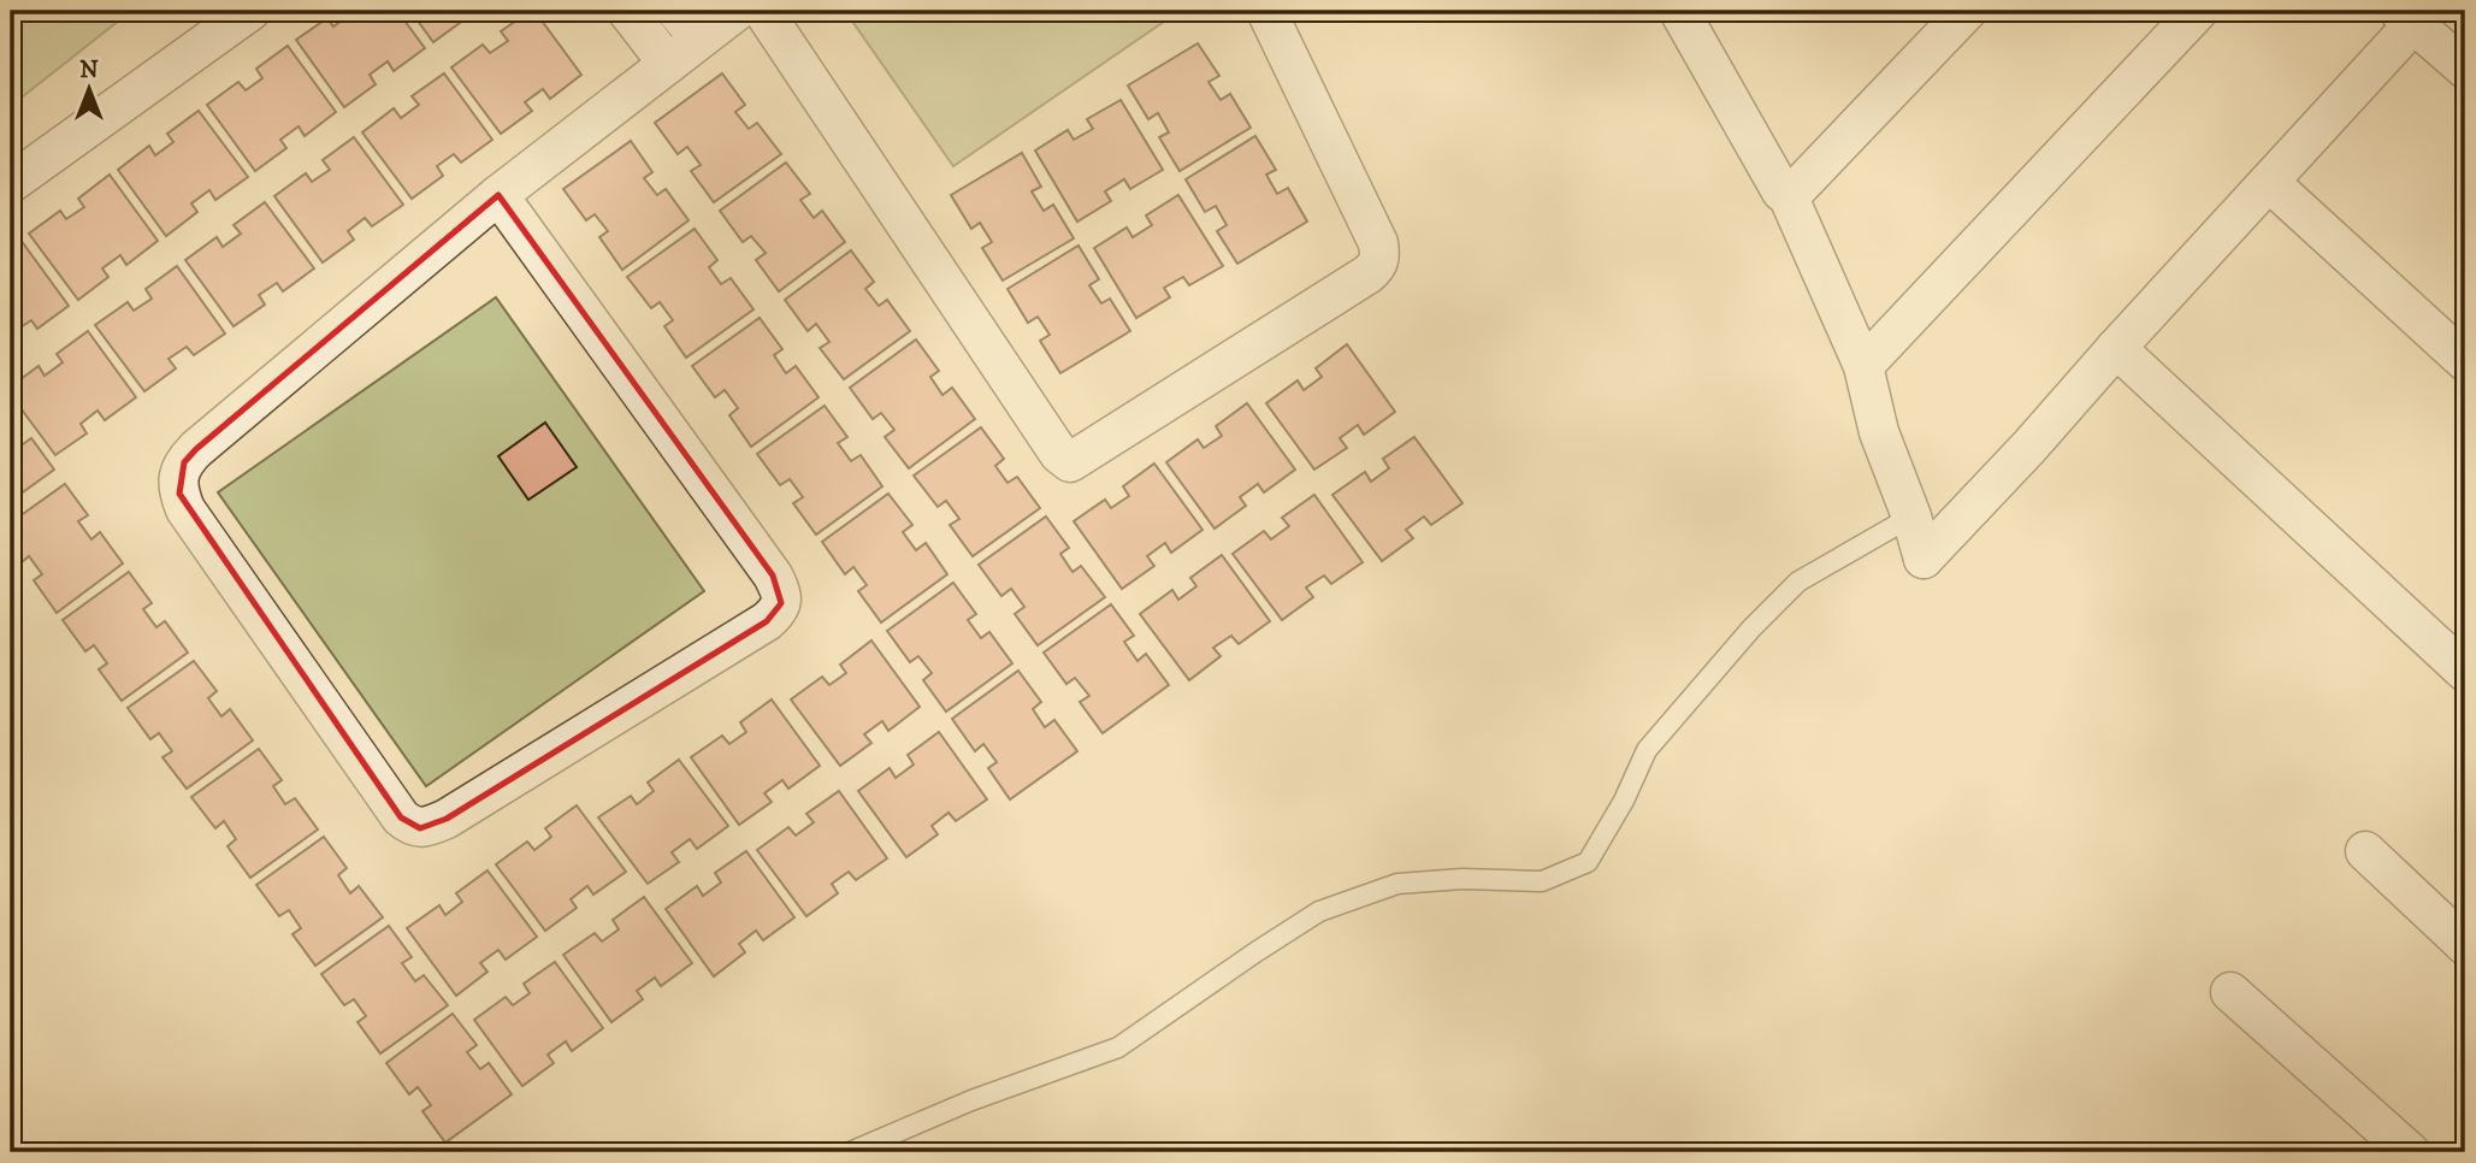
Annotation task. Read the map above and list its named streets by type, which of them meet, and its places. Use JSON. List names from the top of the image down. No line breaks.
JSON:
{"north":"top"}
